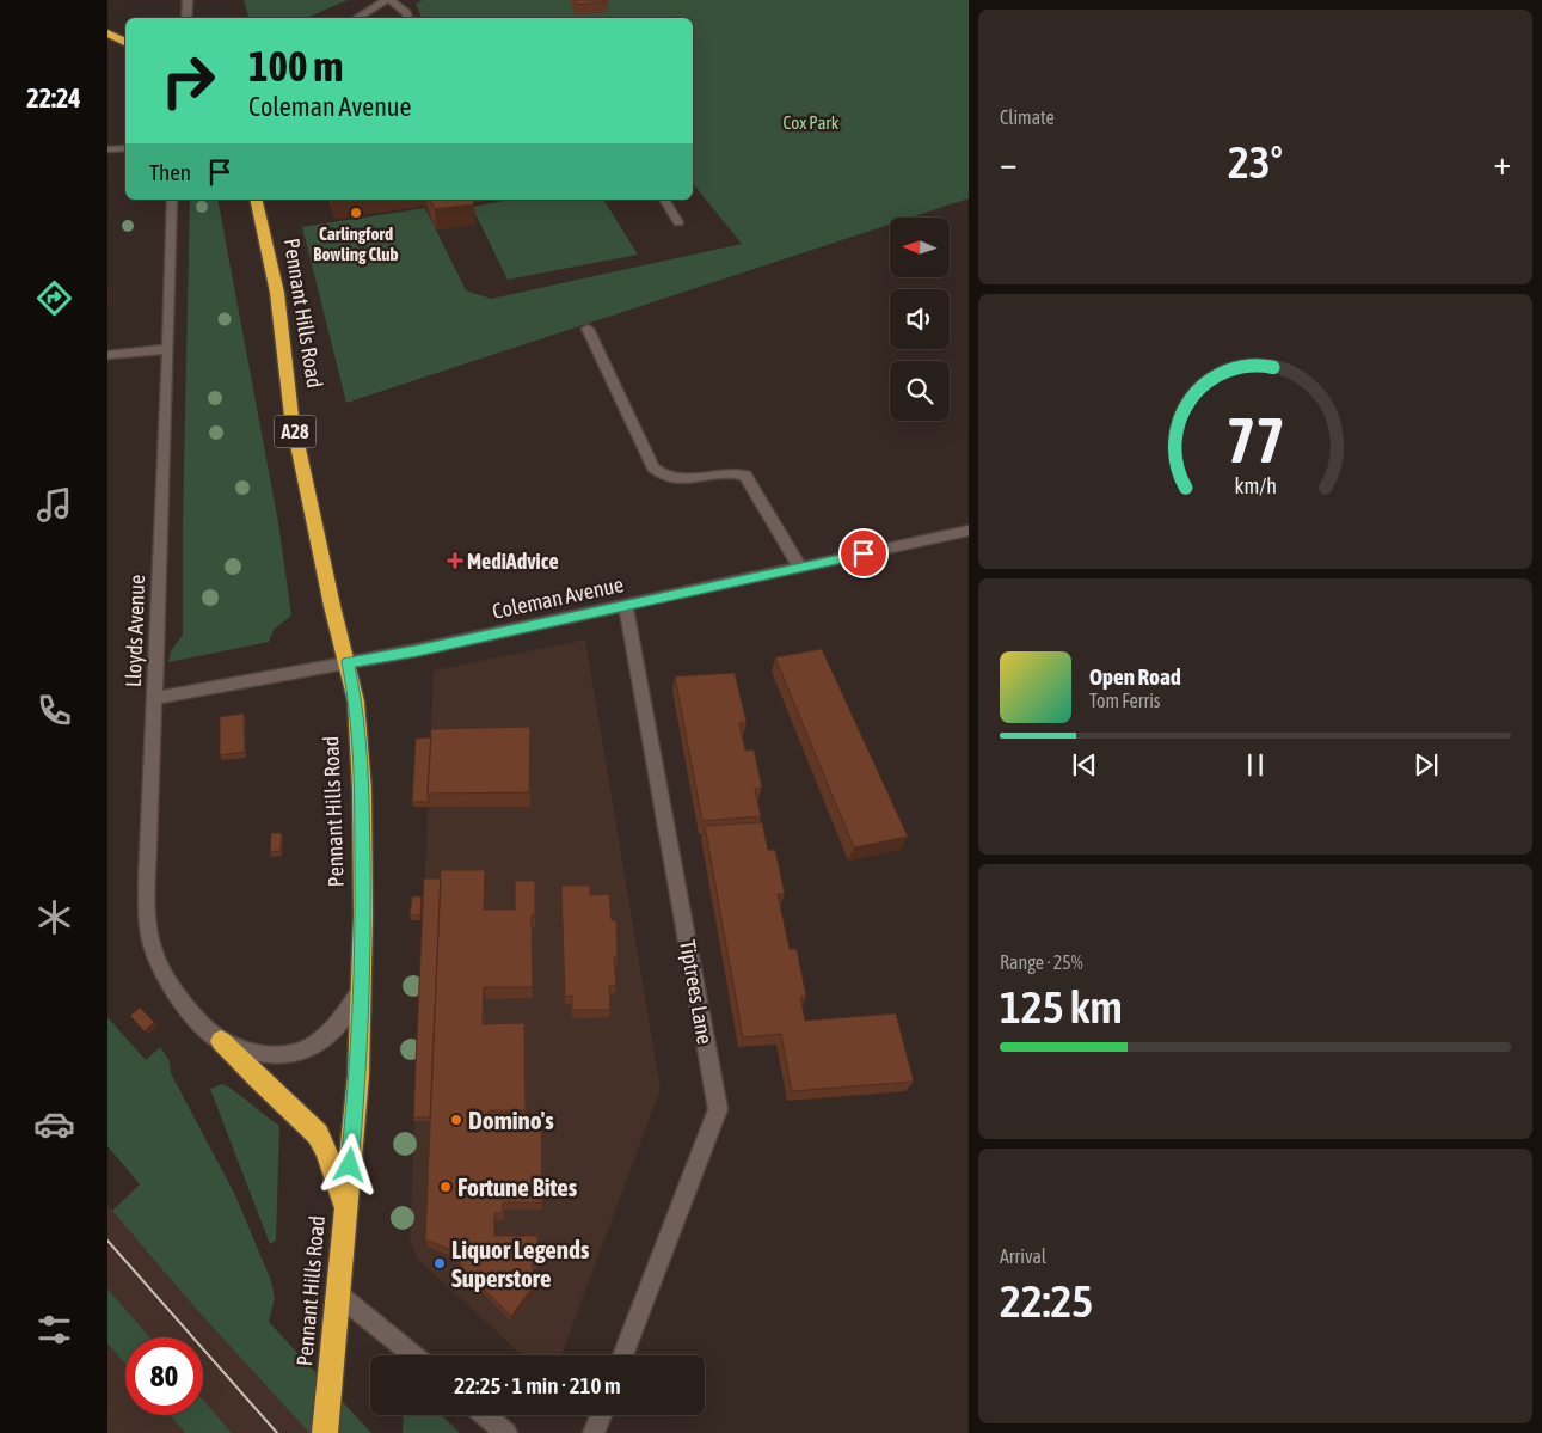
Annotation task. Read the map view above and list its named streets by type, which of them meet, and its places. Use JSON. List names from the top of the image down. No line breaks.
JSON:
{"streets":{"highway":["Pennant Hills Road","A28"],"street":["Coleman Avenue","Lloyds Avenue","Tiptrees Lane"]},"crossings":[["Pennant Hills Road","Coleman Avenue"],["Coleman Avenue","Lloyds Avenue"],["Coleman Avenue","Tiptrees Lane"]],"parks":["Cox Park"],"places":{"other":["Carlingford Bowling Club","Domino's","Fortune Bites","Liquor Legends Superstore"],"health":["MediAdvice"]},"north":"left","page":{"tabs":"22:24","tile":["Climate",["Range · 25%","125 km"],["Arrival","22:25"]],"turn":["100 m","Coleman Avenue"],"heat":["−","23°","+"],"then":"Then","song":["Open Road","Tom Ferris"],"limit":"80","trip":"22:25 · 1 min · 210 m","gauge":["77","km/h"]}}
